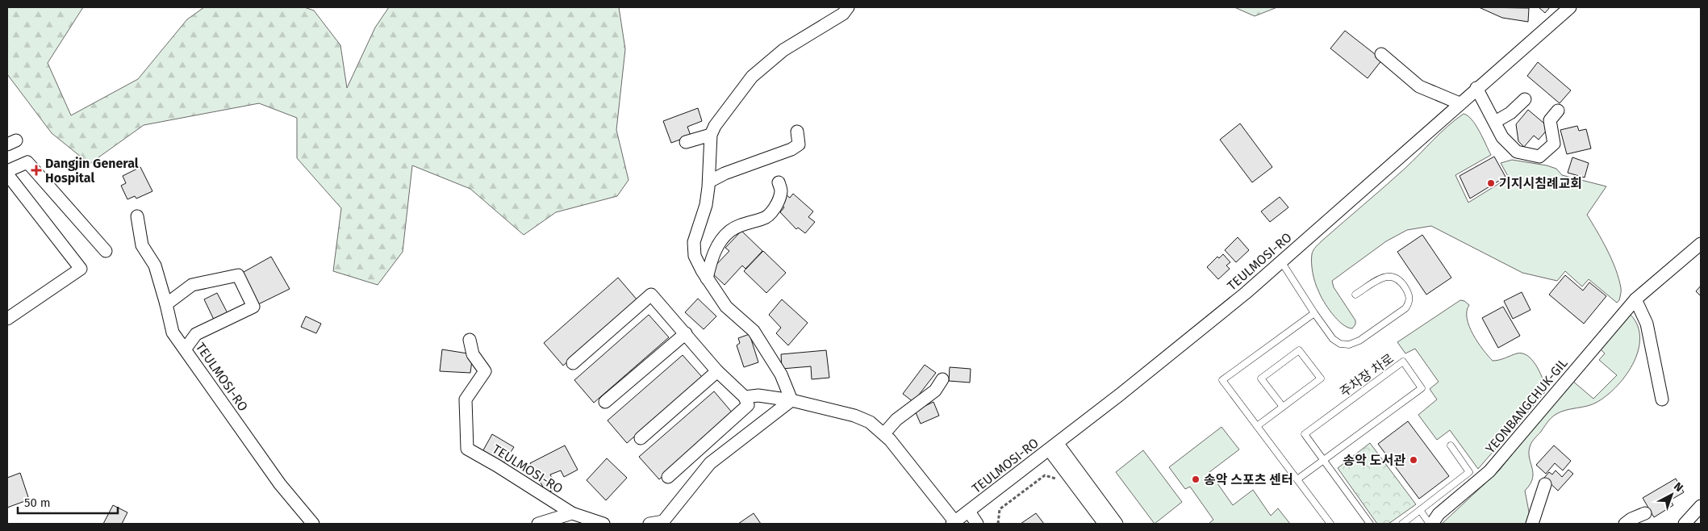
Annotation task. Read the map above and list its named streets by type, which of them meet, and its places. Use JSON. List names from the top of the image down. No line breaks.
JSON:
{"streets":{"street":["TEULMOSI-RO","YEONBANGCHUK-GIL"],"lane":["주차장 차로"]},"places":{"health":["Dangjin General Hospital"],"other":["기지시침례교회","송악 도서관","송악 스포츠 센터"]},"scale_bar":"50 m","north":"top right"}
